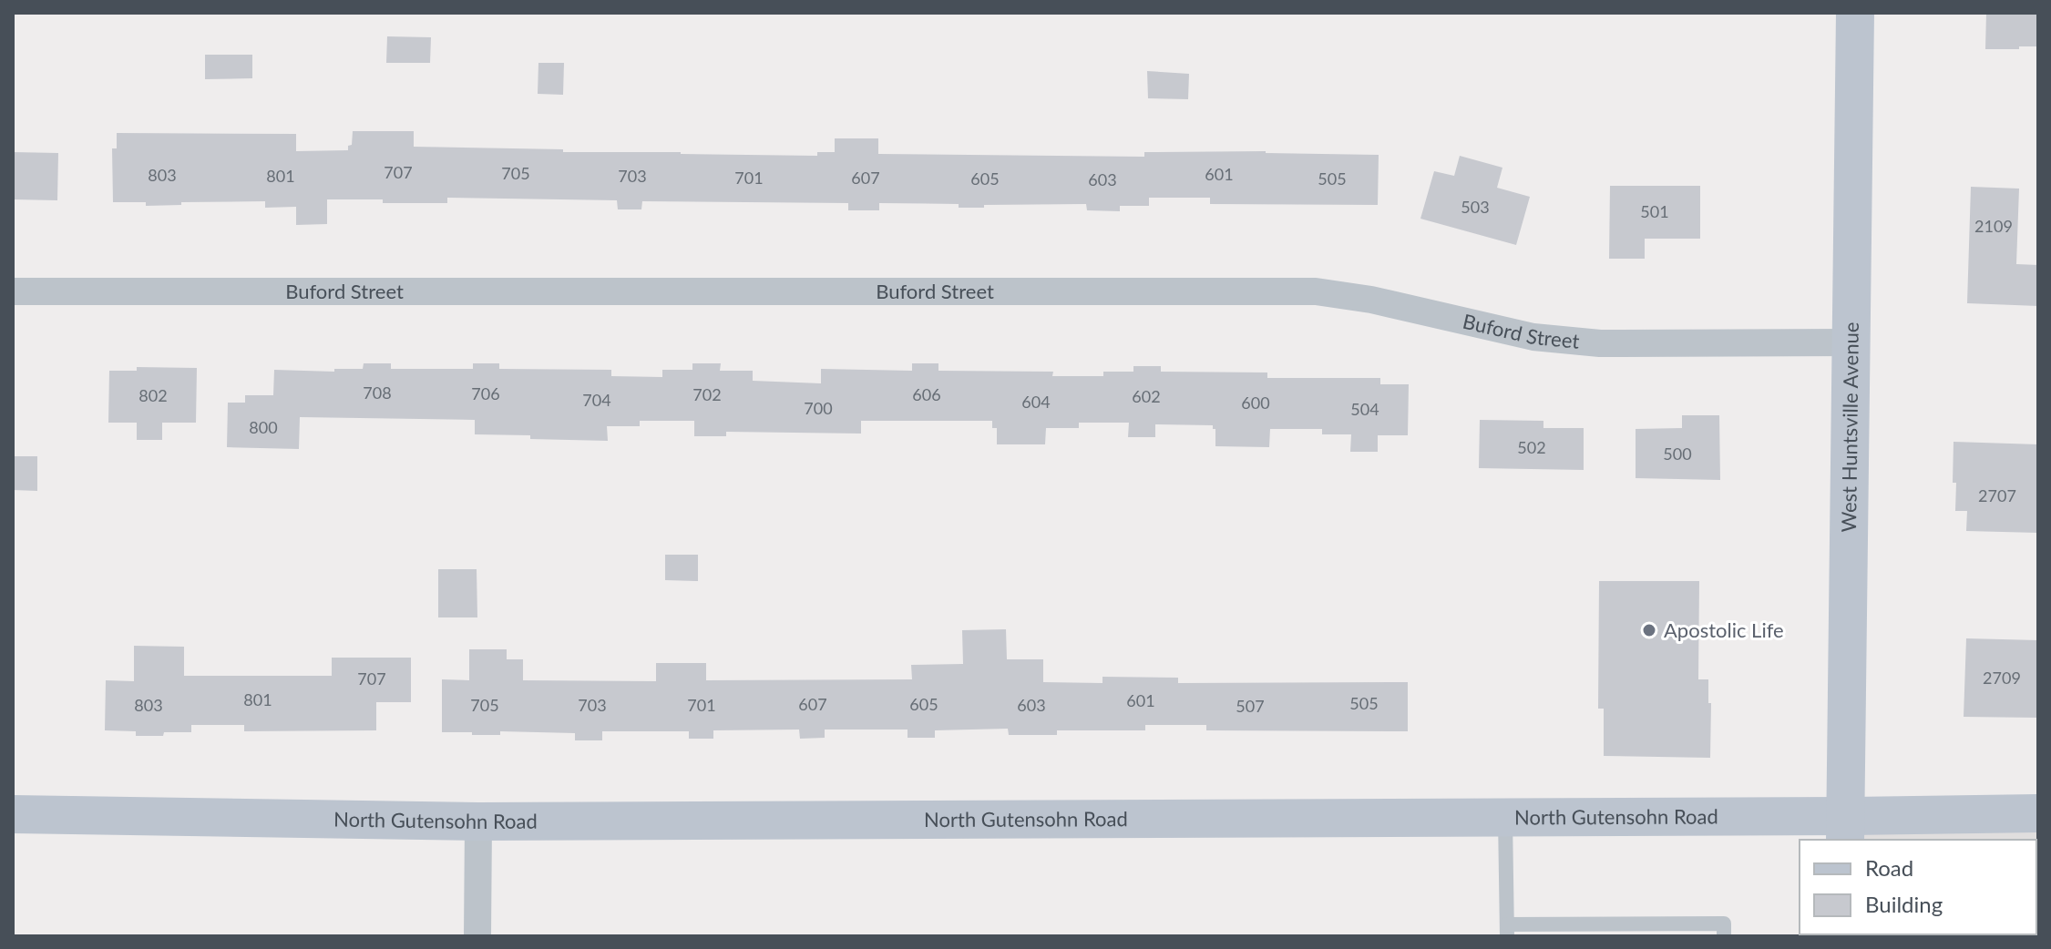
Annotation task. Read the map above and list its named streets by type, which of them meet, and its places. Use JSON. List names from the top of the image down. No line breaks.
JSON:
{"streets":{"street":["Buford Street","West Huntsville Avenue","North Gutensohn Road"]},"crossings":[["Buford Street","West Huntsville Avenue"],["West Huntsville Avenue","North Gutensohn Road"]],"places":["Apostolic Life"],"house_numbers":["707","705","601","803","801","703","701","607","605","505","603","503","501","2109","708","706","702","606","802","602","704","604","600","700","504","800","502","500","2707","2709","707","801","601","505","607","605","803","705","703","701","603","507"],"legend":["Road","Building"]}
